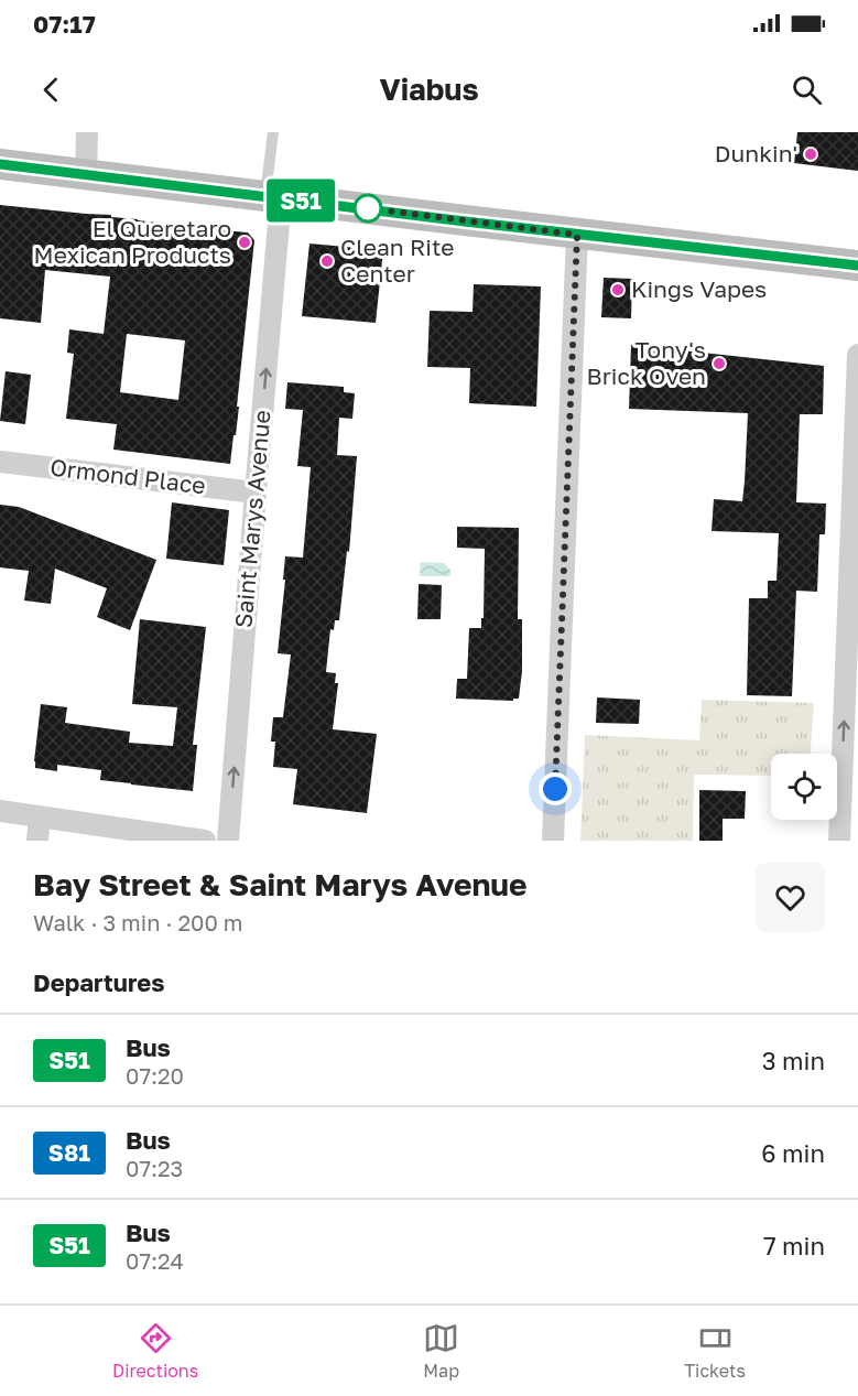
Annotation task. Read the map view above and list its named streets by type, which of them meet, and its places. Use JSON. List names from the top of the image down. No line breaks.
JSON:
{"streets":{"street":["Ormond Place","Saint Marys Avenue"]},"crossings":[["Ormond Place","Saint Marys Avenue"]],"one_way":["Saint Marys Avenue"],"places":["Dunkin'","El Queretaro Mexican Products","Clean Rite Center","Kings Vapes","Tony's Brick Oven"],"lines":["bus line S51"],"page":{"status":"07:17","header":"Viabus","on_map":"S51","heading":[["Bay Street & Saint Marys Avenue","Walk · 3 min · 200 m"],"Departures"],"list":[{"mark":"S51","name":"Bus","note":"07:20","value":"3 min"},{"mark":"S81","name":"Bus","note":"07:23","value":"6 min"},{"mark":"S51","name":"Bus","note":"07:24","value":"7 min"}],"tabs":["Directions","Map","Tickets"]}}
